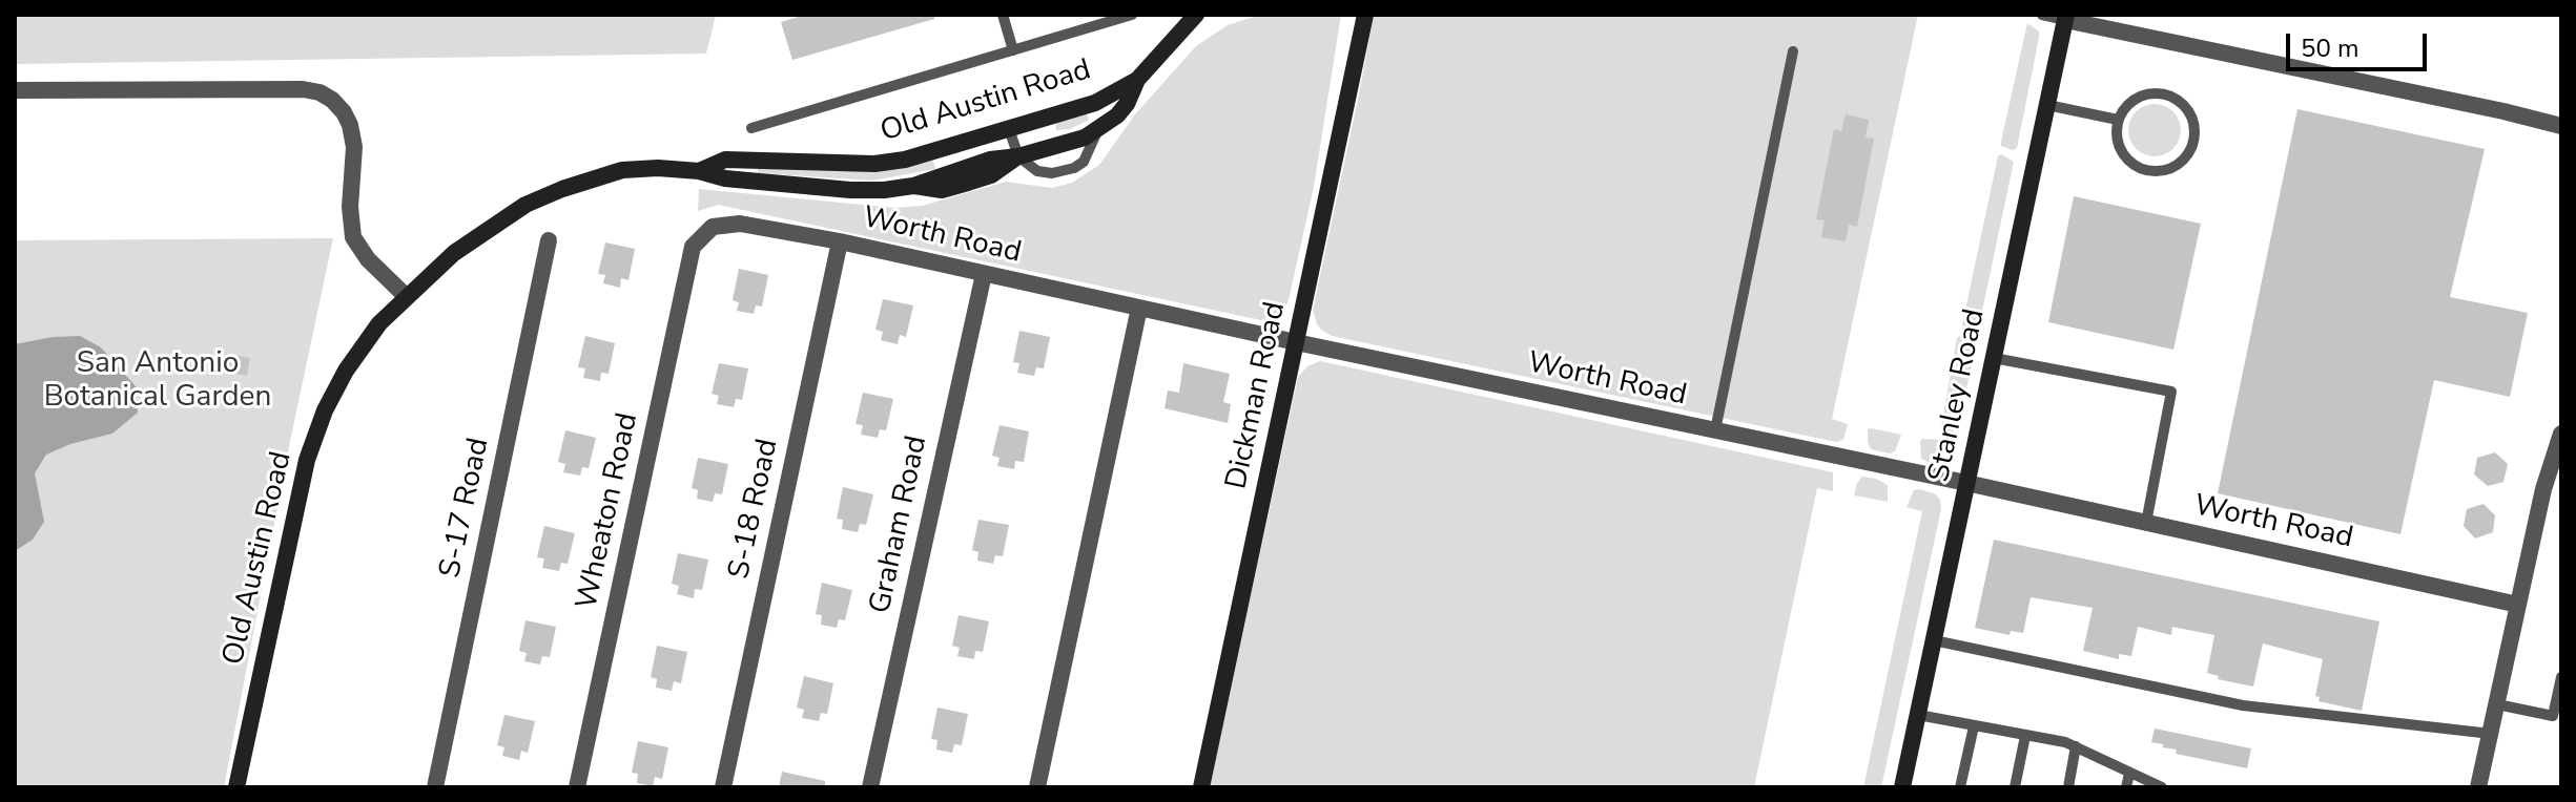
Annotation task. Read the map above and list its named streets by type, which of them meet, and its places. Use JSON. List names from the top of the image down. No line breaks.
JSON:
{"streets":{"street":["Old Austin Road","Worth Road","Dickman Road","Stanley Road","S-17 Road","S-18 Road","Wheaton Road","Graham Road"]},"crossings":[["Worth Road","Dickman Road"],["Worth Road","Stanley Road"],["Worth Road","S-18 Road"],["Worth Road","Wheaton Road"],["Worth Road","Graham Road"]],"parks":["San Antonio Botanical Garden"],"scale_bar":"50 m"}
